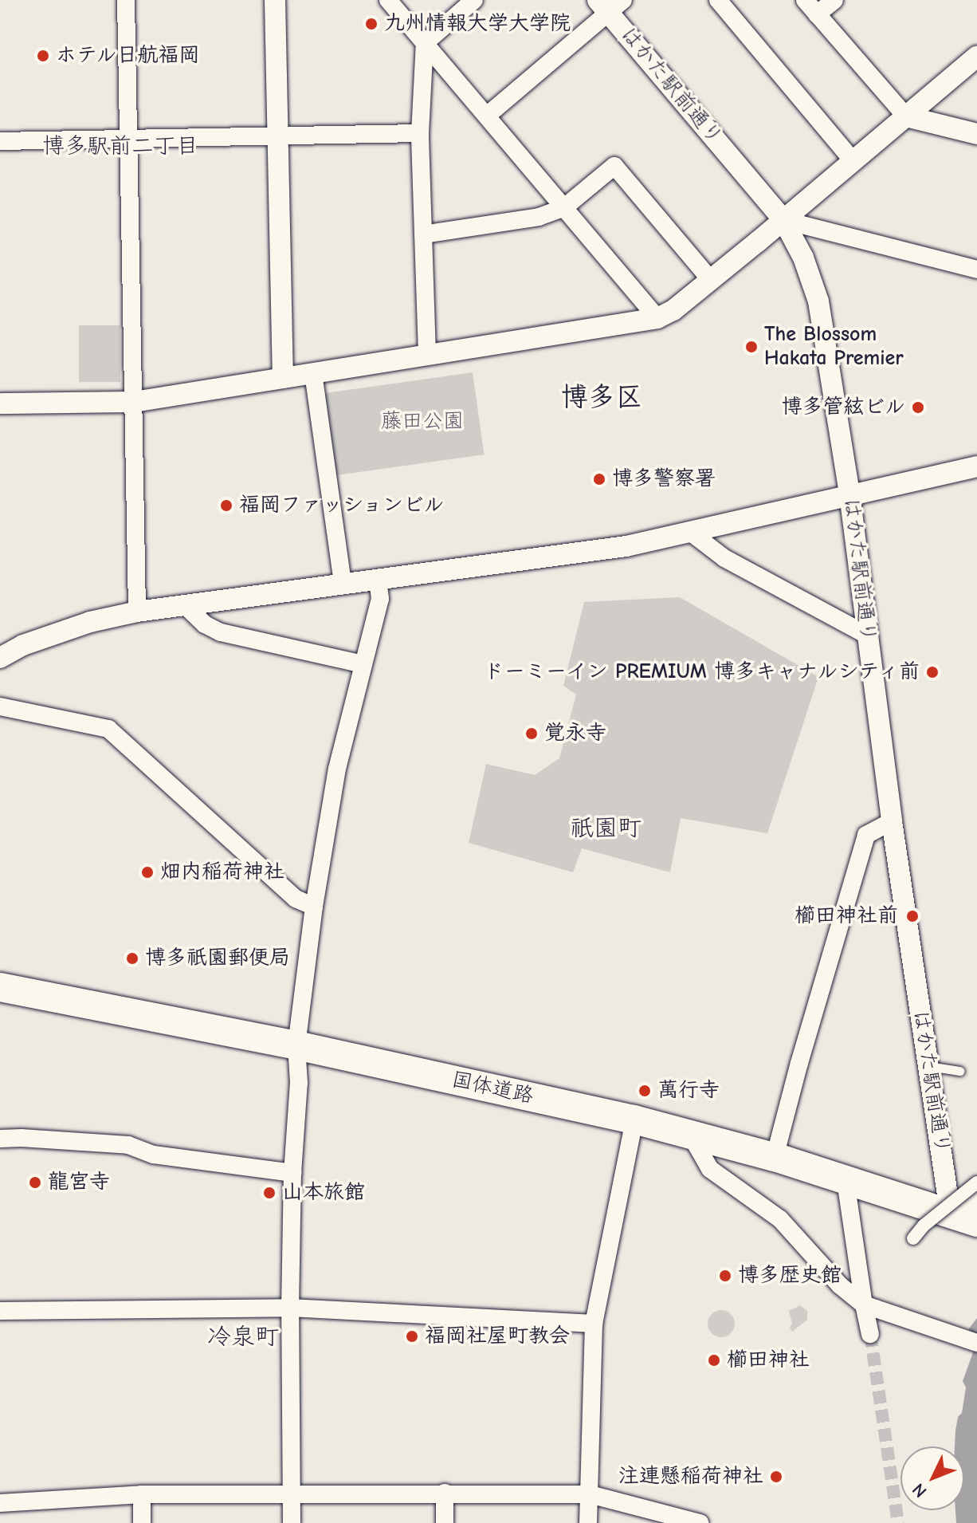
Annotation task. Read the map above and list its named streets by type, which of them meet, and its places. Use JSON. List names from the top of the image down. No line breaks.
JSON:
{"streets":{"highway":["国体道路"],"street":["はかた駅前通り"]},"crossings":[["はかた駅前通り","国体道路"]],"districts":["博多駅前二丁目","博多区","祇園町","冷泉町"],"parks":["藤田公園"],"places":["九州情報大学大学院","ホテル日航福岡","The Blossom Hakata Premier","博多管絃ビル","博多警察署","福岡ファッションビル","ドーミーイン PREMIUM 博多キャナルシティ前","覚永寺","畑内稲荷神社","櫛田神社前","博多祇園郵便局","萬行寺","龍宮寺","山本旅館","博多歴史館","福岡社屋町教会","櫛田神社","注連懸稲荷神社"],"north":"bottom left"}
